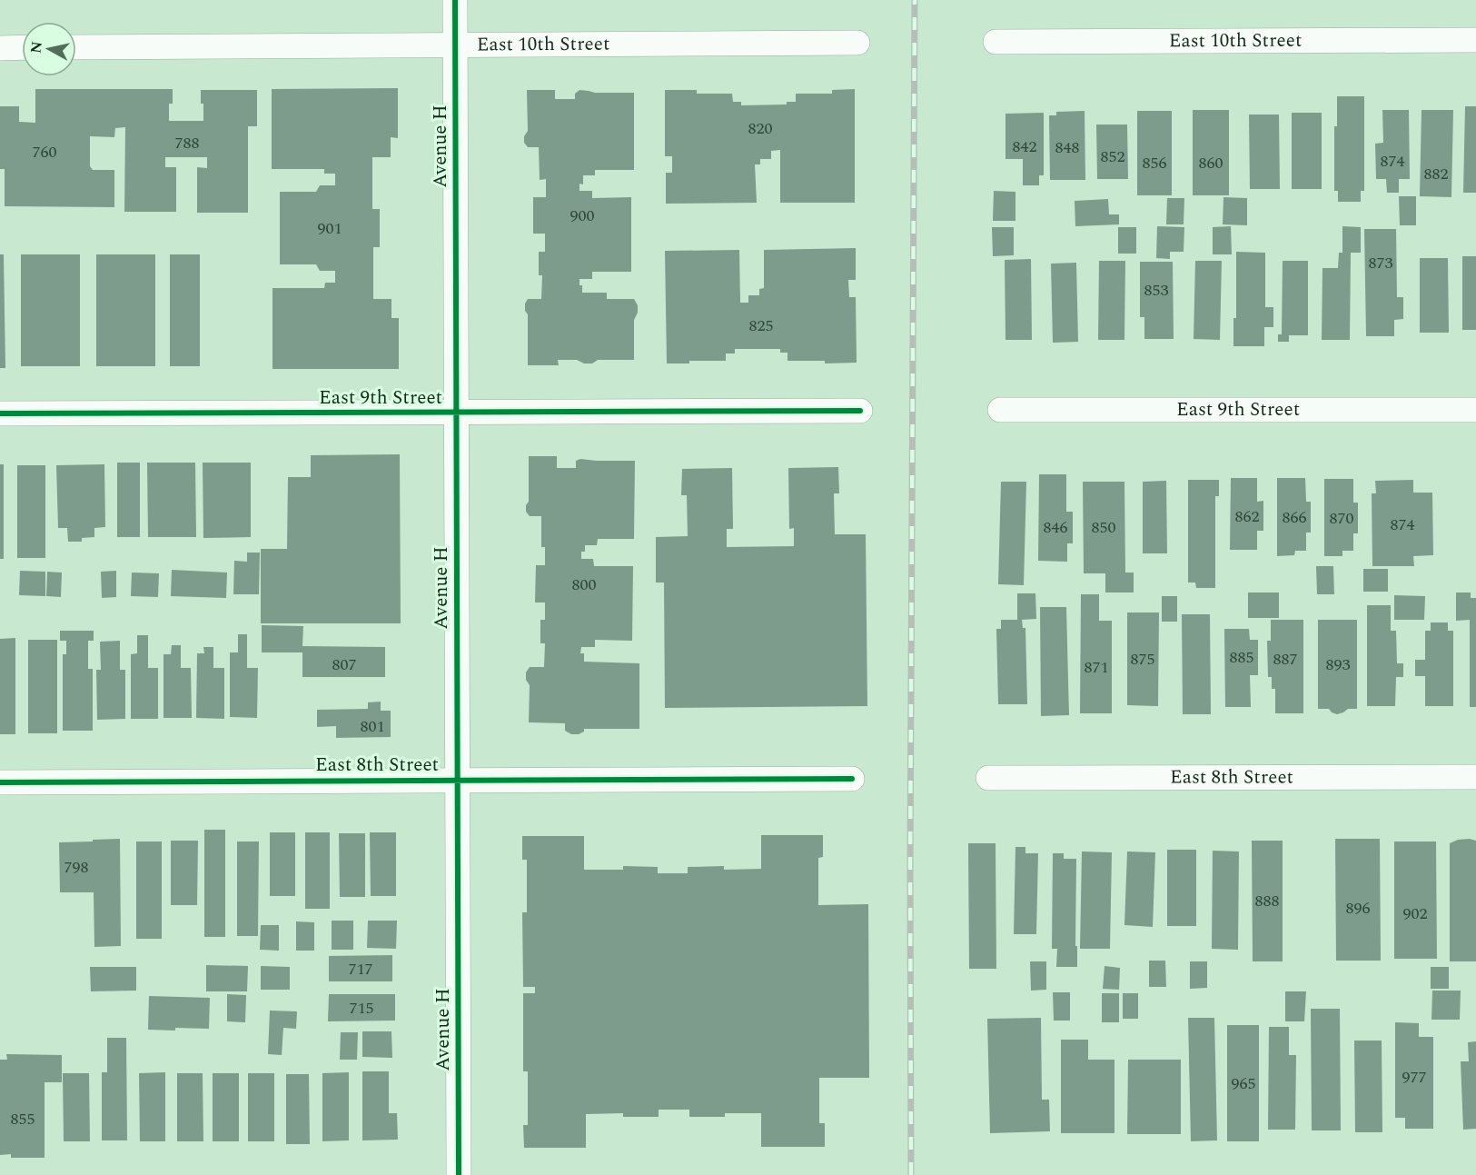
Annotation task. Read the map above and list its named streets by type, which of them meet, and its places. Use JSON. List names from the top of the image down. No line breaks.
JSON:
{"streets":{"street":["East 10th Street","Avenue H","East 9th Street","East 8th Street"]},"crossings":[["East 10th Street","Avenue H"],["Avenue H","East 9th Street"],["Avenue H","East 8th Street"]],"house_numbers":["820","788","842","848","760","852","874","856","860","882","900","901","873","853","825","862","866","870","874","846","850","800","885","875","887","807","893","871","801","798","888","896","902","717","715","977","965","855"],"north":"left"}
